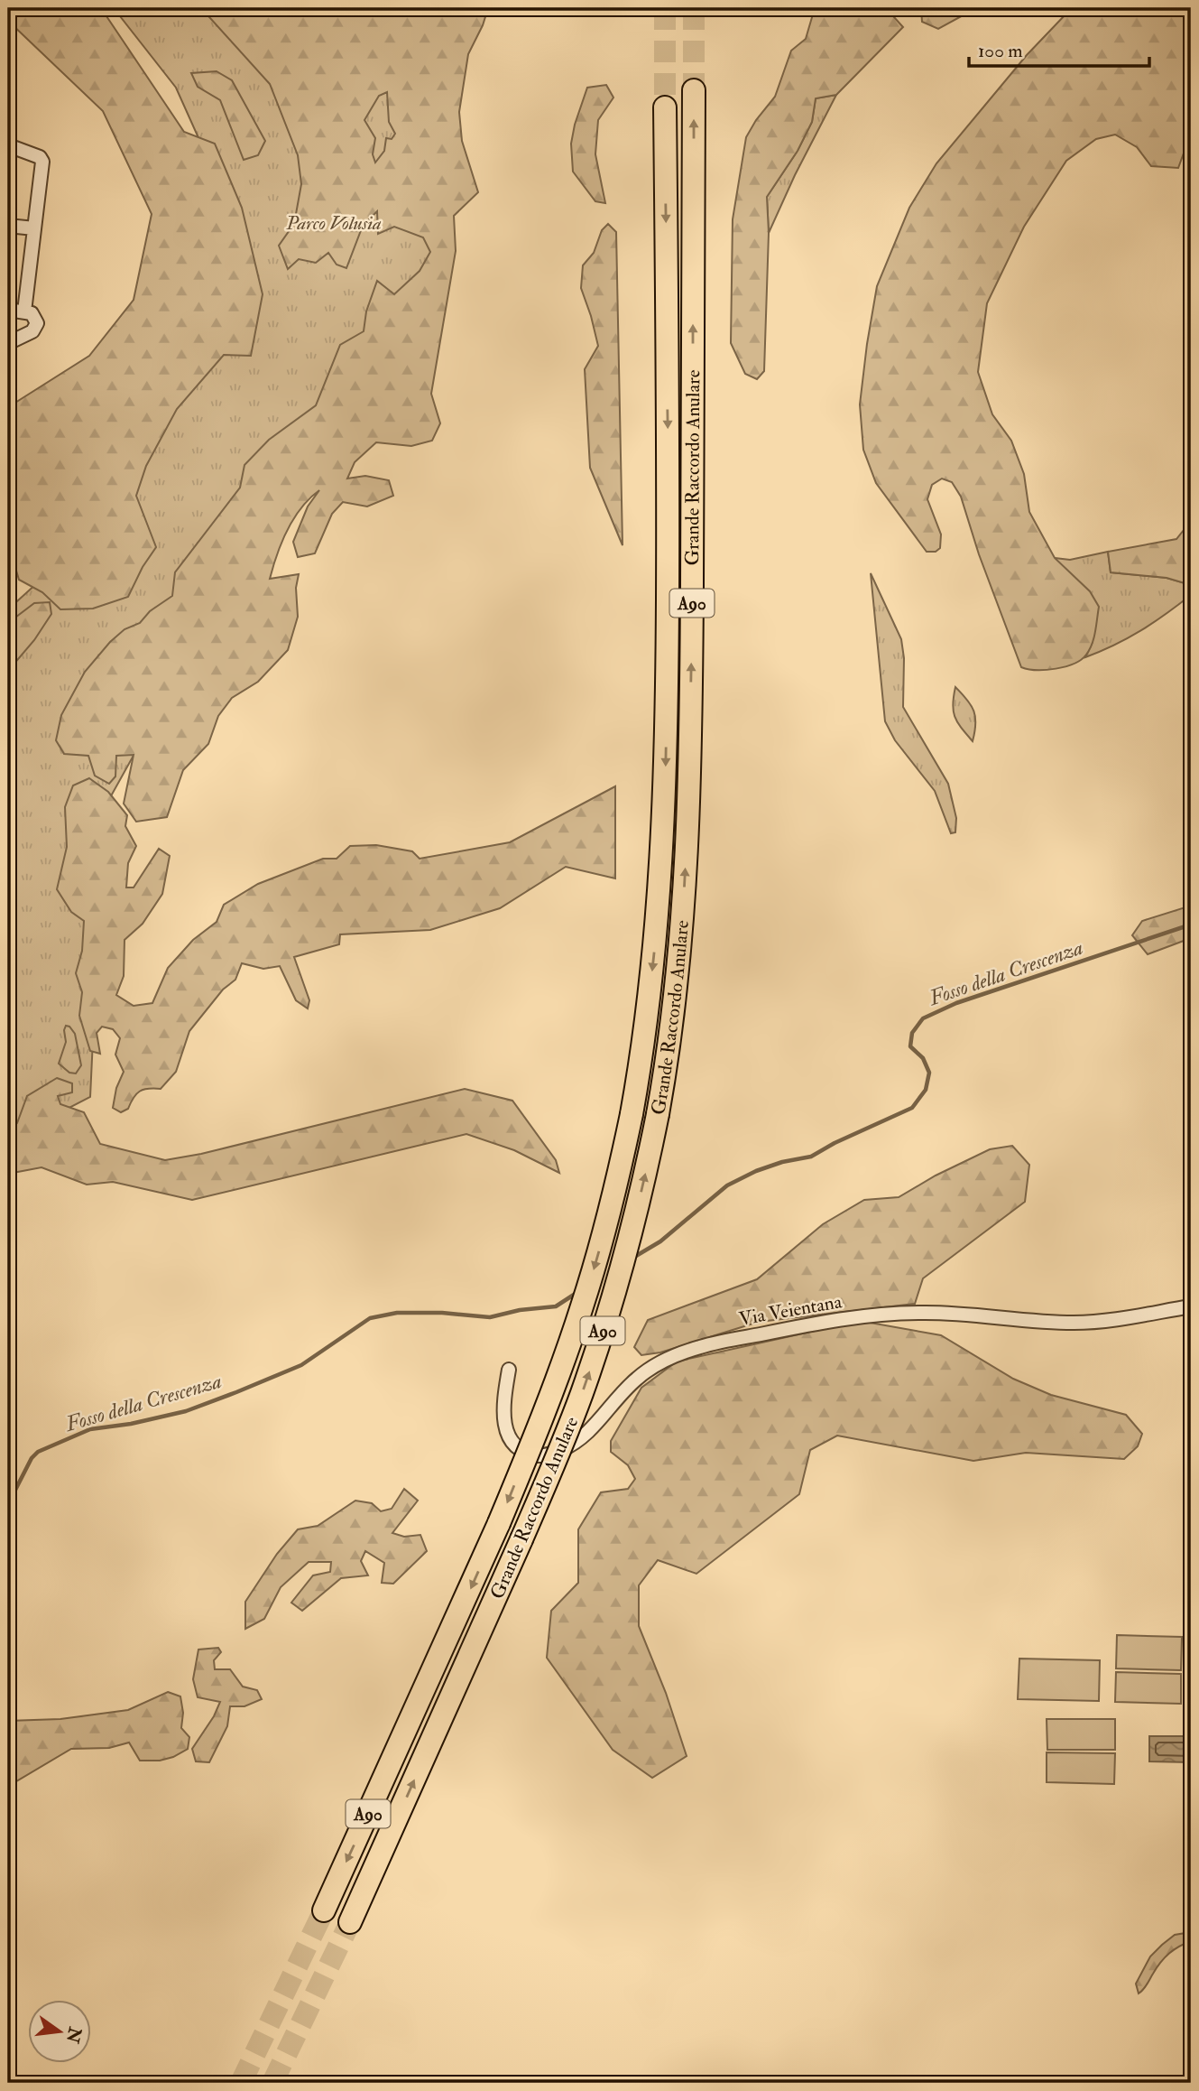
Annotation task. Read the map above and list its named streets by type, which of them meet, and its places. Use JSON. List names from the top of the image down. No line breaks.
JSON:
{"streets":{"highway":["Grande Raccordo Anulare","A90"],"street":["Via Veientana"]},"water":["Fosso della Crescenza"],"parks":["Parco Volusia"],"scale_bar":"100 m","north":"right"}
